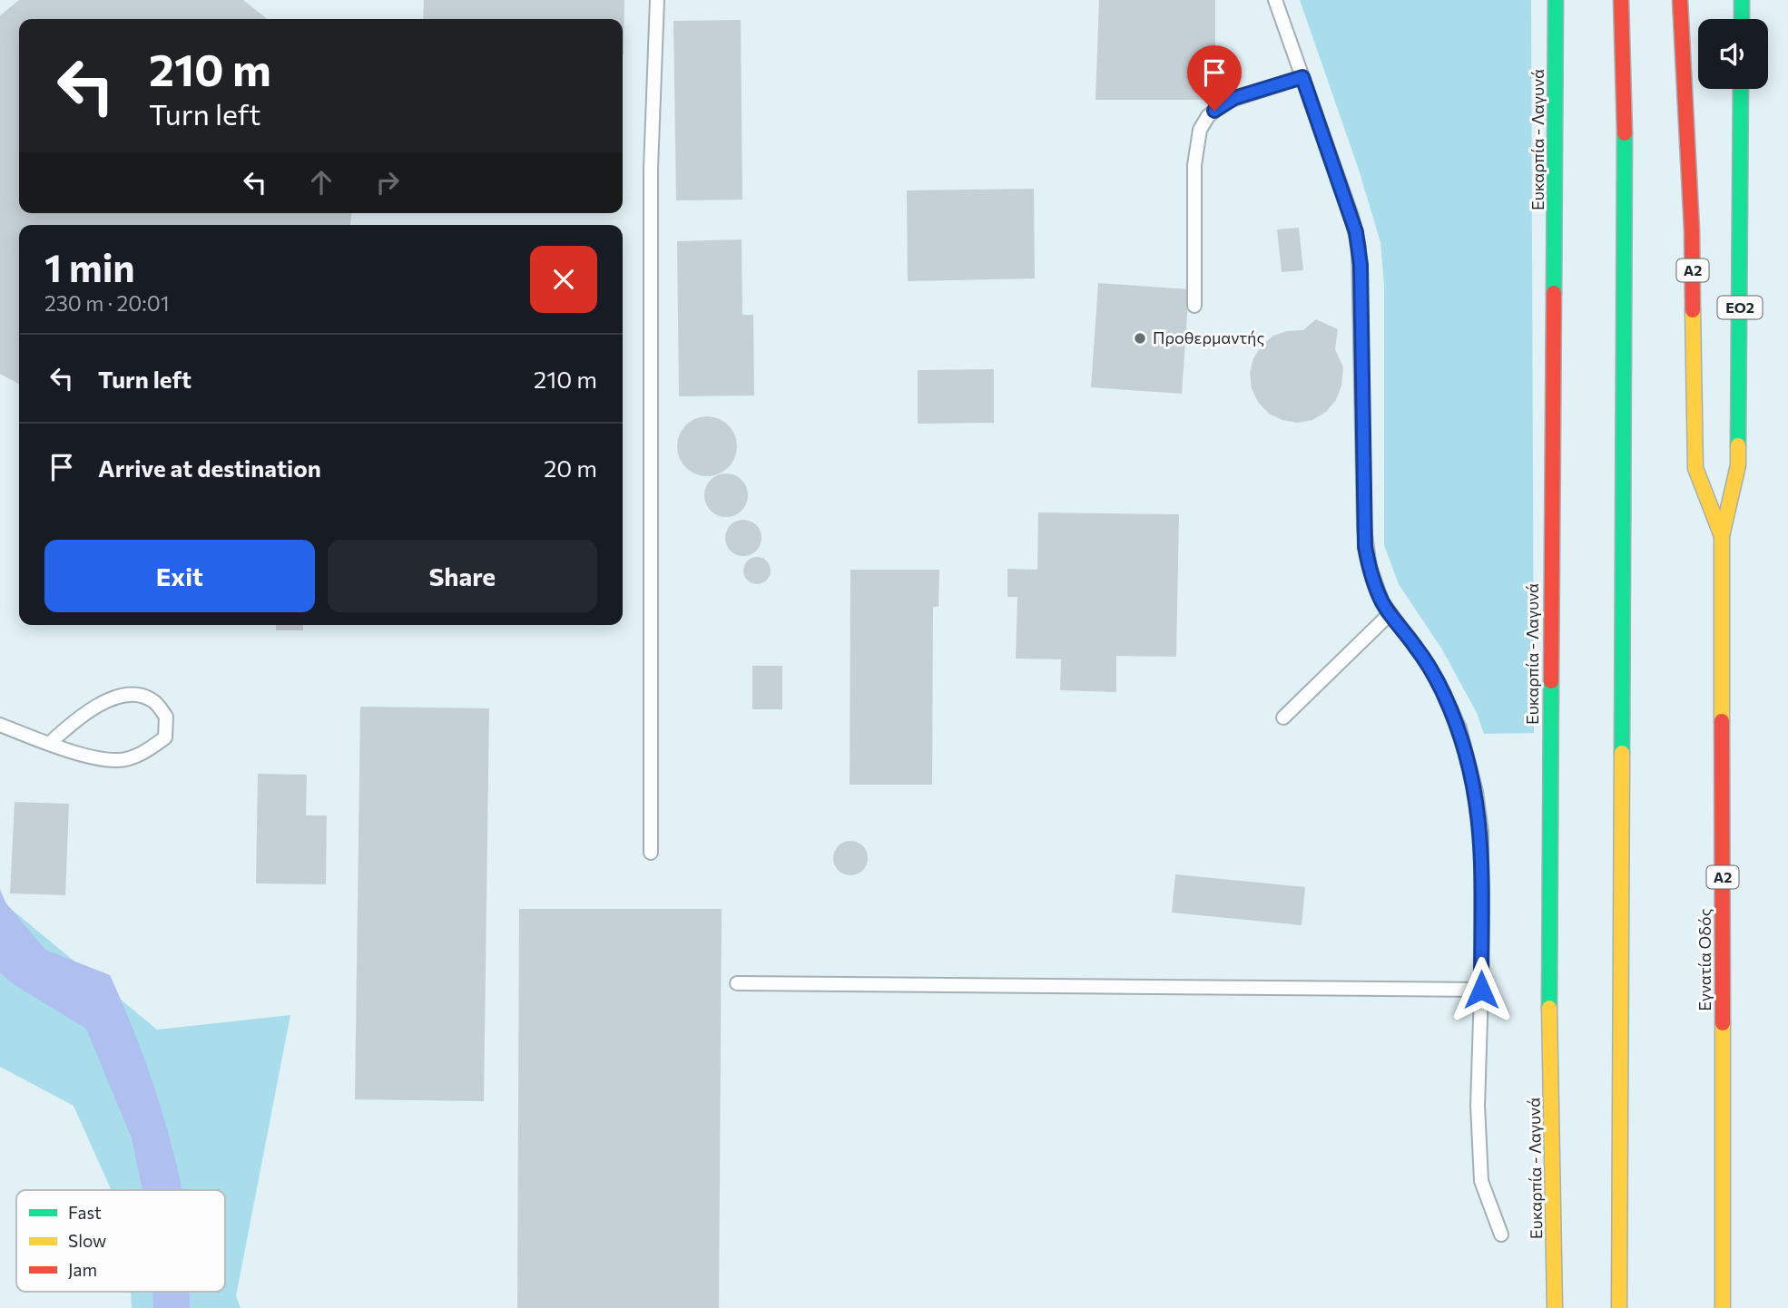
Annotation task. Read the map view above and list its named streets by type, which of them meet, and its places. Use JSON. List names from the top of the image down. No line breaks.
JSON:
{"streets":{"main road":["Ευκαρπία - Λαγυνά","Α2","ΕΟ2","Εγνατία Οδός"]},"crossings":[["Α2","ΕΟ2"],["Α2","Εγνατία Οδός"],["ΕΟ2","Εγνατία Οδός"]],"places":["Προθερμαντής"],"legend":["Fast","Slow","Jam"],"page":{"turn":["210 m","Turn left"],"heading":["1 min","230 m · 20:01"],"list":[{"name":"Turn left","value":"210 m"},{"name":"Arrive at destination","value":"20 m"}],"buttons":["Exit","Share"]}}
